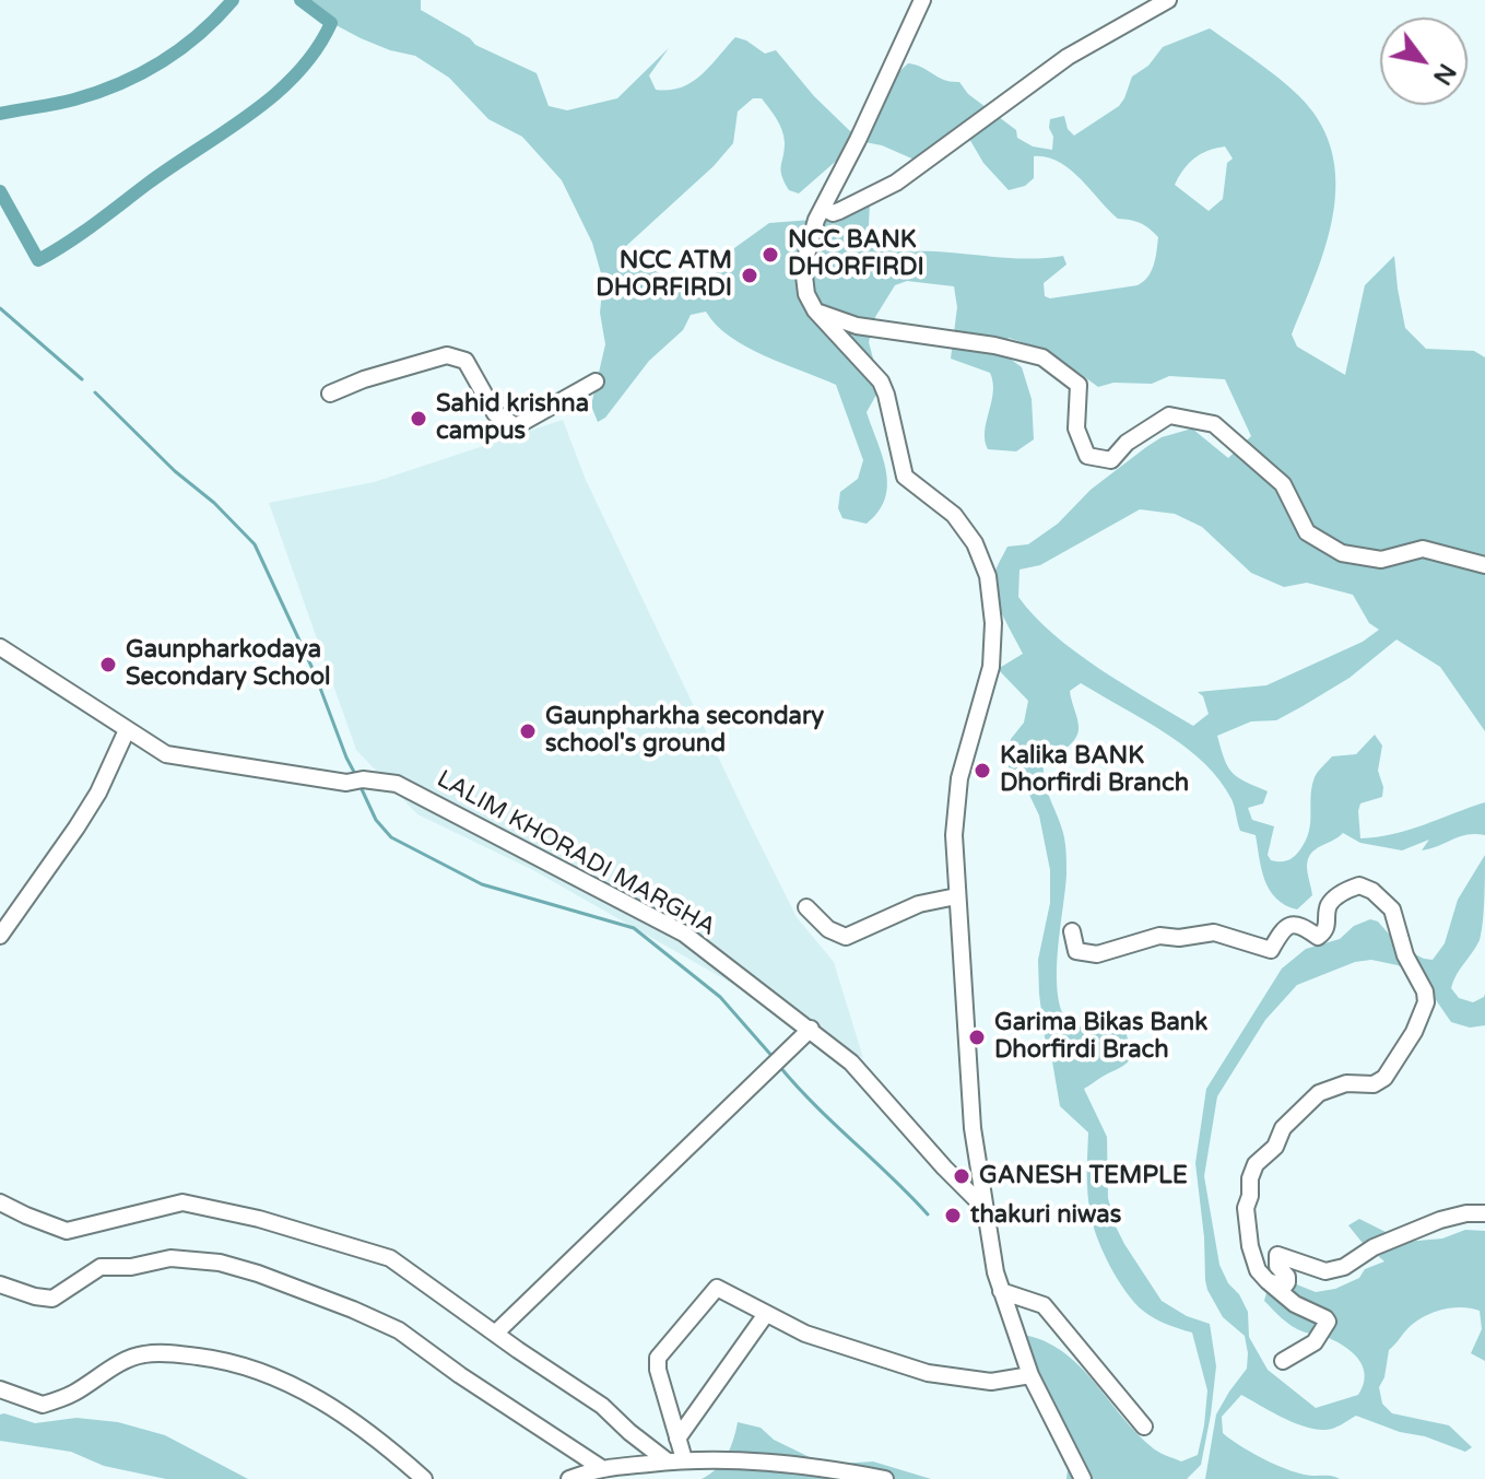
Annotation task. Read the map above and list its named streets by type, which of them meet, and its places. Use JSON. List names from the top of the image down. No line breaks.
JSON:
{"streets":{"street":["LALIM KHORADI MARGHA"]},"places":["NCC BANK DHORFIRDI","NCC ATM DHORFIRDI","Sahid krishna campus","Gaunpharkodaya Secondary School","Gaunpharkha secondary school's ground","Kalika BANK Dhorfirdi Branch","Garima Bikas Bank Dhorfirdi Brach","GANESH TEMPLE","thakuri niwas"],"north":"bottom right"}
